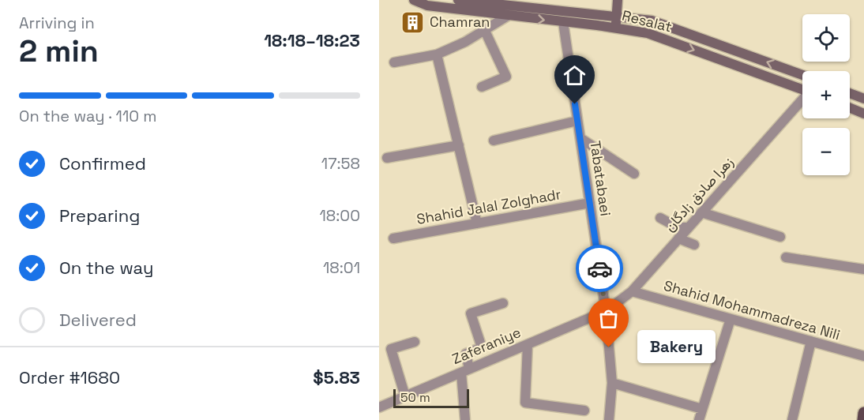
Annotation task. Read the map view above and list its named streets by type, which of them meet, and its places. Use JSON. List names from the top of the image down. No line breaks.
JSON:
{"streets":{"street":["Resalat","Tabatabaei","زهرا صادق زادگان","Shahid Jalal Zolghadr","Shahid Mohammadreza Nili","Zaferaniye"]},"crossings":[["Resalat","Tabatabaei"],["Tabatabaei","زهرا صادق زادگان"],["Tabatabaei","Shahid Jalal Zolghadr"],["Tabatabaei","Zaferaniye"],["زهرا صادق زادگان","Shahid Mohammadreza Nili"],["زهرا صادق زادگان","Zaferaniye"]],"places":{"building":["Chamran"],"other":["Bakery"]},"scale_bar":"50 m","page":{"heading":["2 min","Arriving in","18:18–18:23"],"panel":["Order #1680","$5.83"],"map_buttons":["+","−"],"bar":"On the way · 110 m","list":[["Confirmed","17:58"],["Preparing","18:00"],["On the way","18:01"],"Delivered"],"bubble":"Bakery","scale":"50 m"}}
